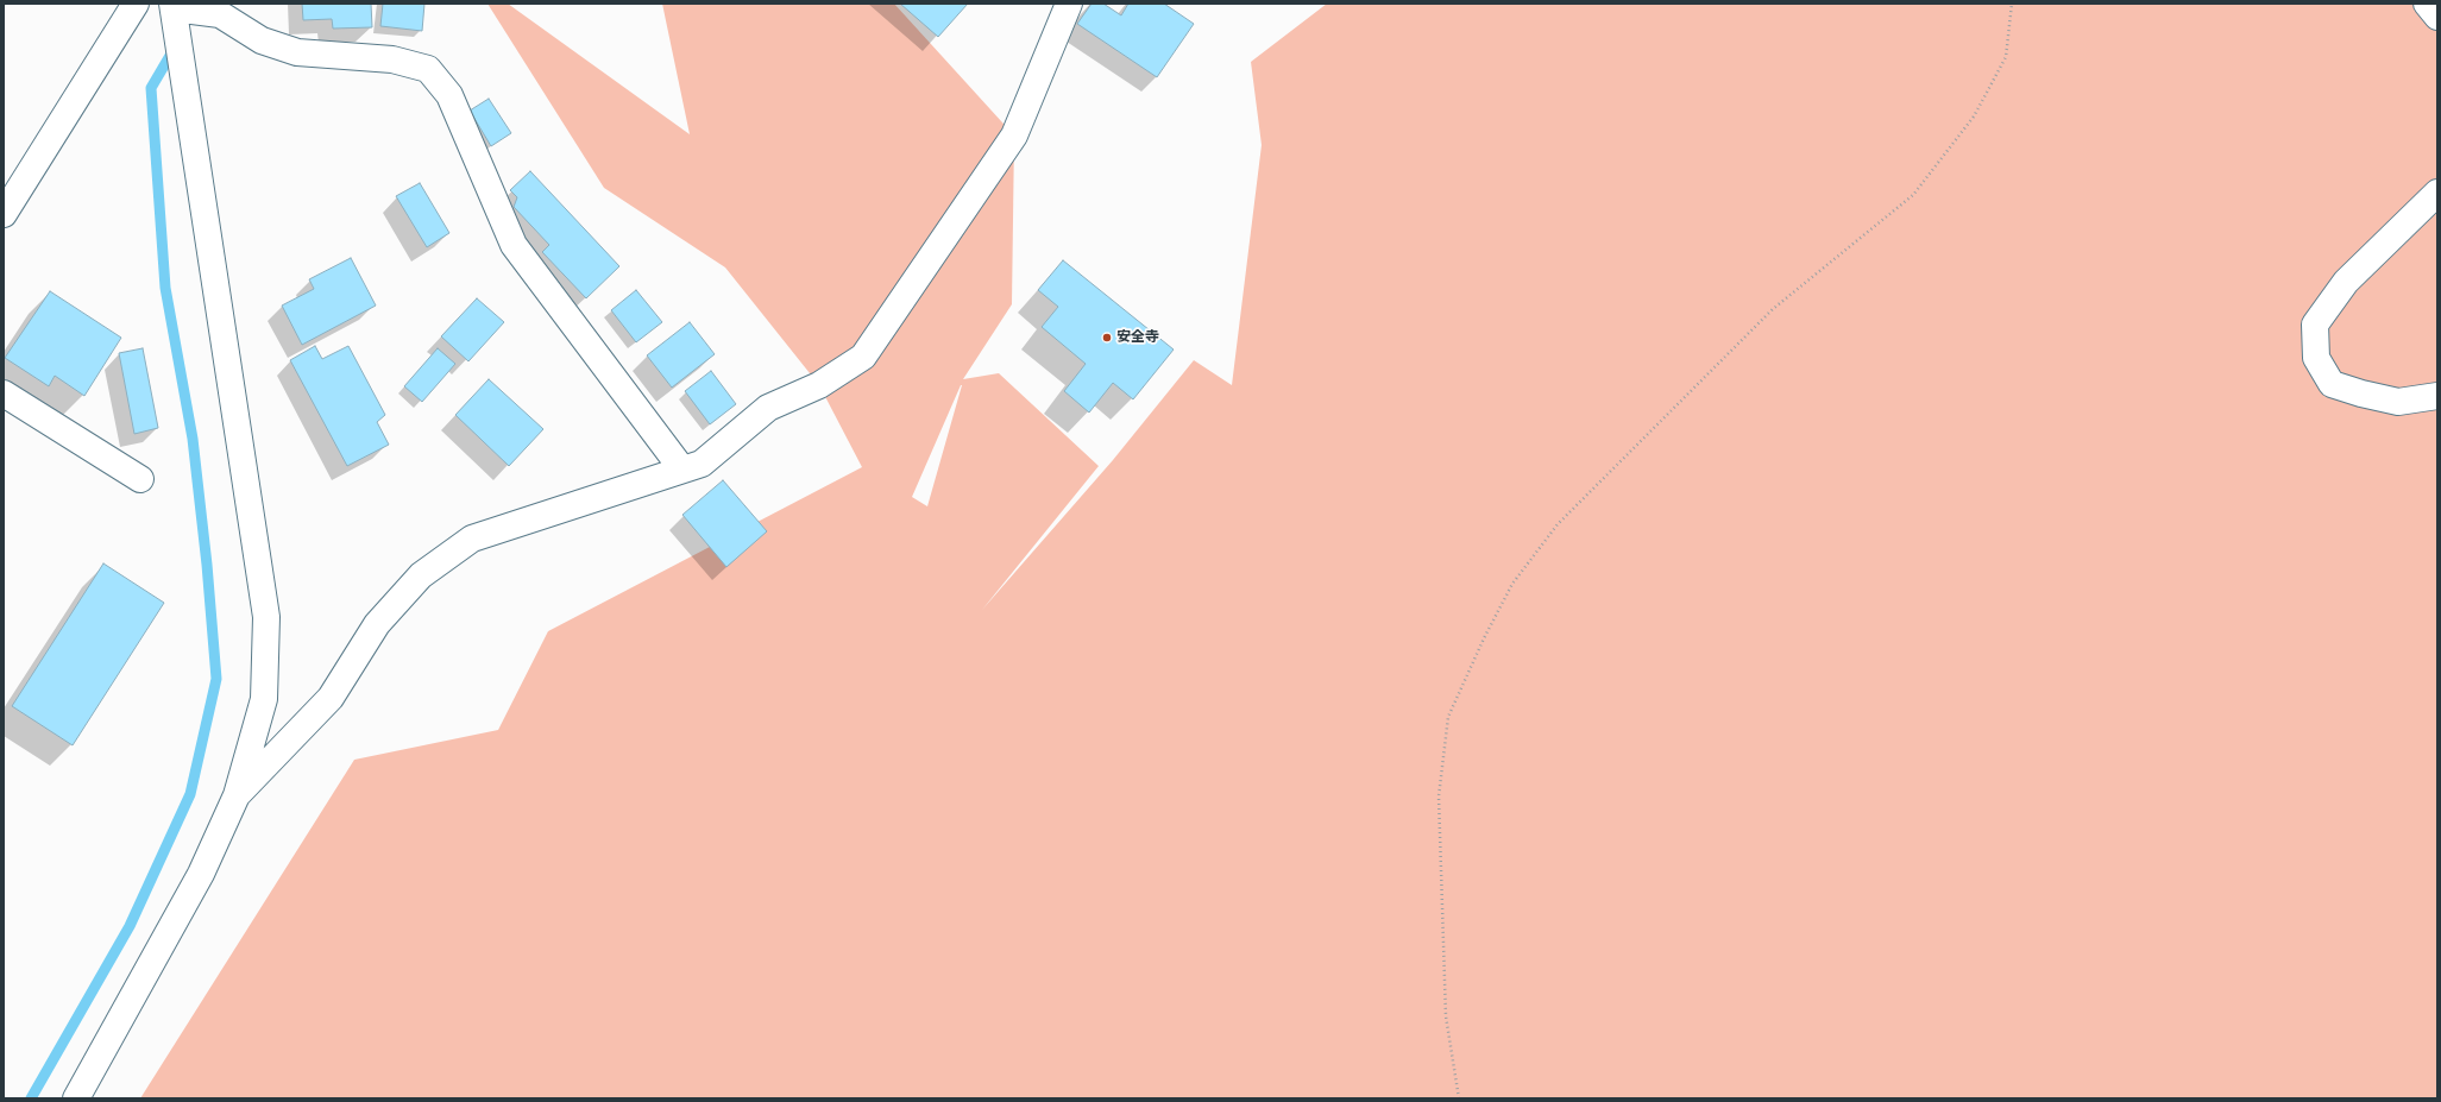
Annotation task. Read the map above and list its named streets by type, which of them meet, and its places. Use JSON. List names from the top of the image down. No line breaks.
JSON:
{"places":["安全寺"]}
